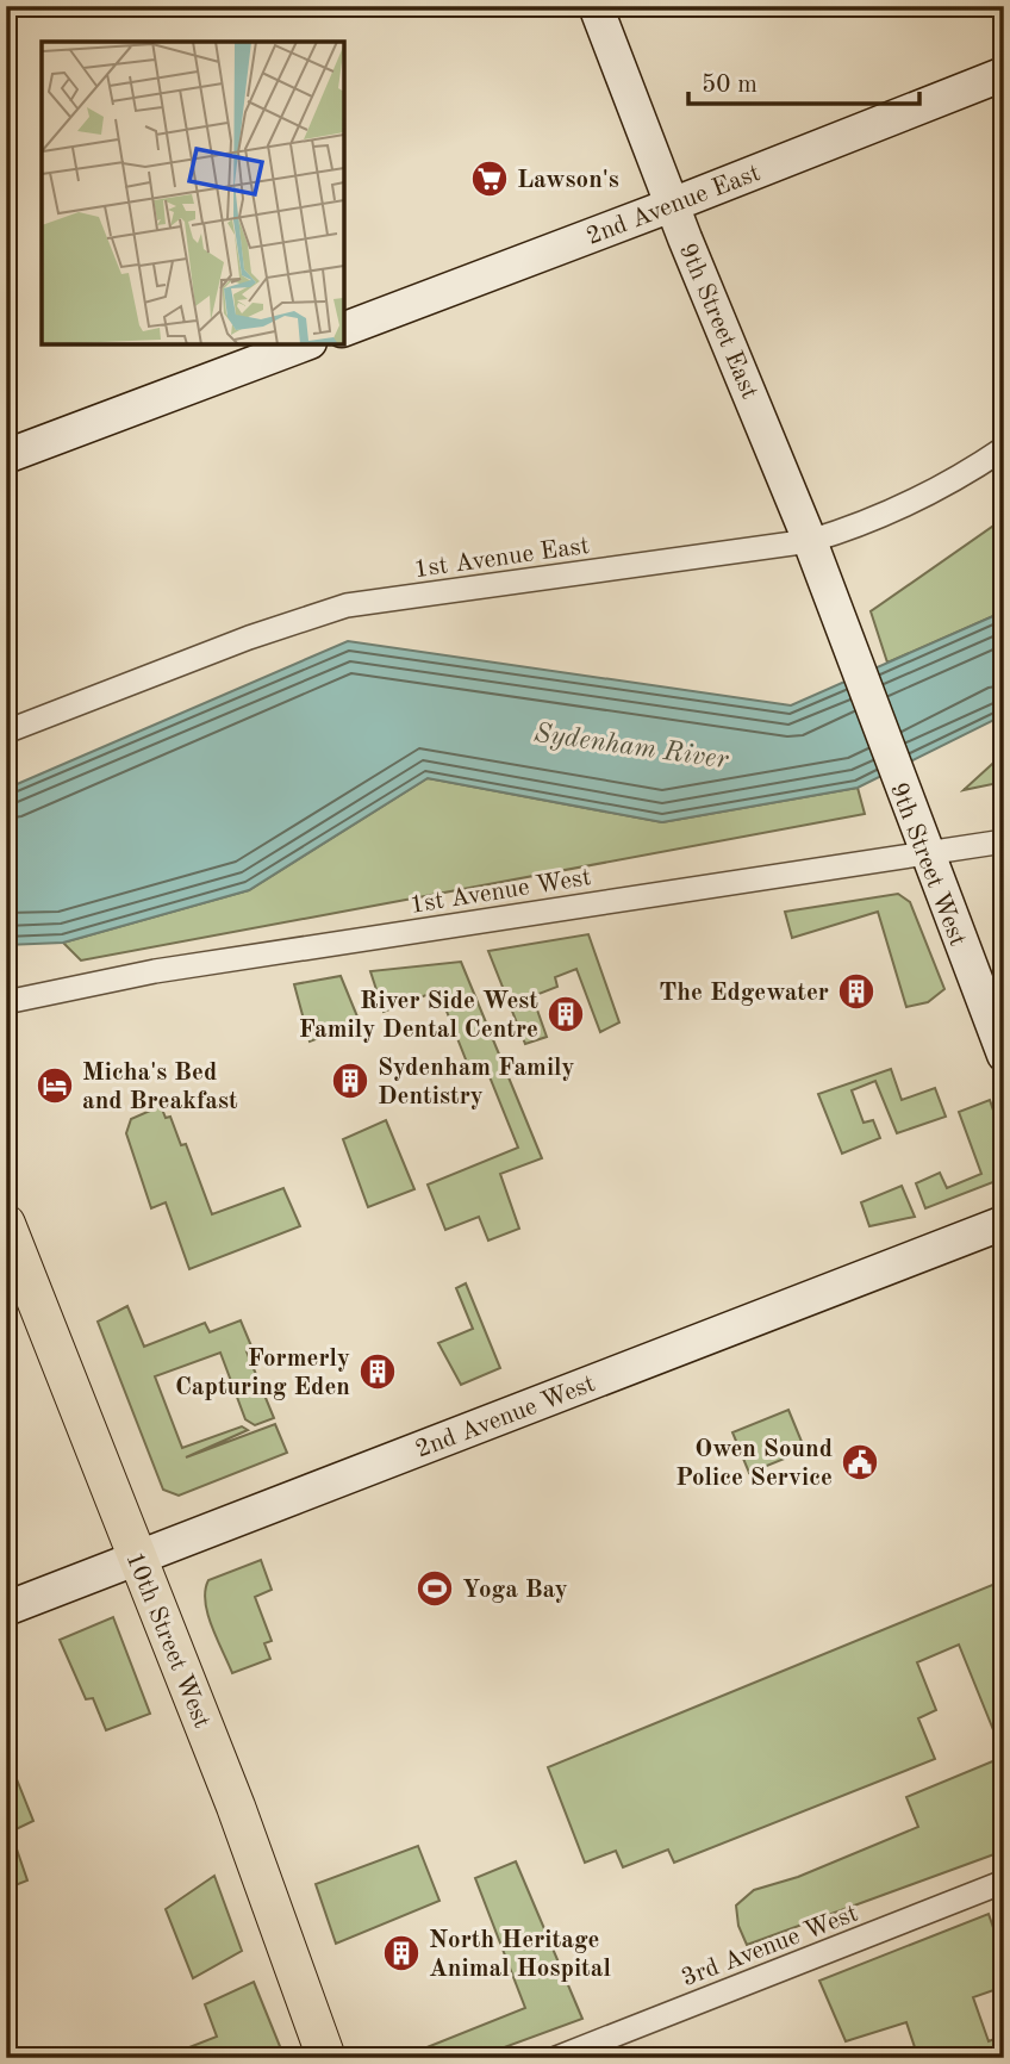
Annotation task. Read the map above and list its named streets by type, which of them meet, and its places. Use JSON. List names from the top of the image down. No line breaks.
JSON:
{"streets":{"main road":["10th Street West"],"street":["2nd Avenue East","9th Street East","1st Avenue East","9th Street West","1st Avenue West","2nd Avenue West","3rd Avenue West"]},"crossings":[["2nd Avenue East","9th Street East"],["9th Street East","1st Avenue East"],["9th Street East","9th Street West"],["9th Street West","1st Avenue West"],["2nd Avenue West","10th Street West"]],"water":["Sydenham River"],"places":{"supermarket":["Lawson's"],"building":["The Edgewater","River Side West Family Dental Centre","Sydenham Family Dentistry","Formerly Capturing Eden","North Heritage Animal Hospital"],"hotel":["Micha's Bed and Breakfast"],"public building":["Owen Sound Police Service"],"sports":["Yoga Bay"]},"scale_bar":"50 m"}
